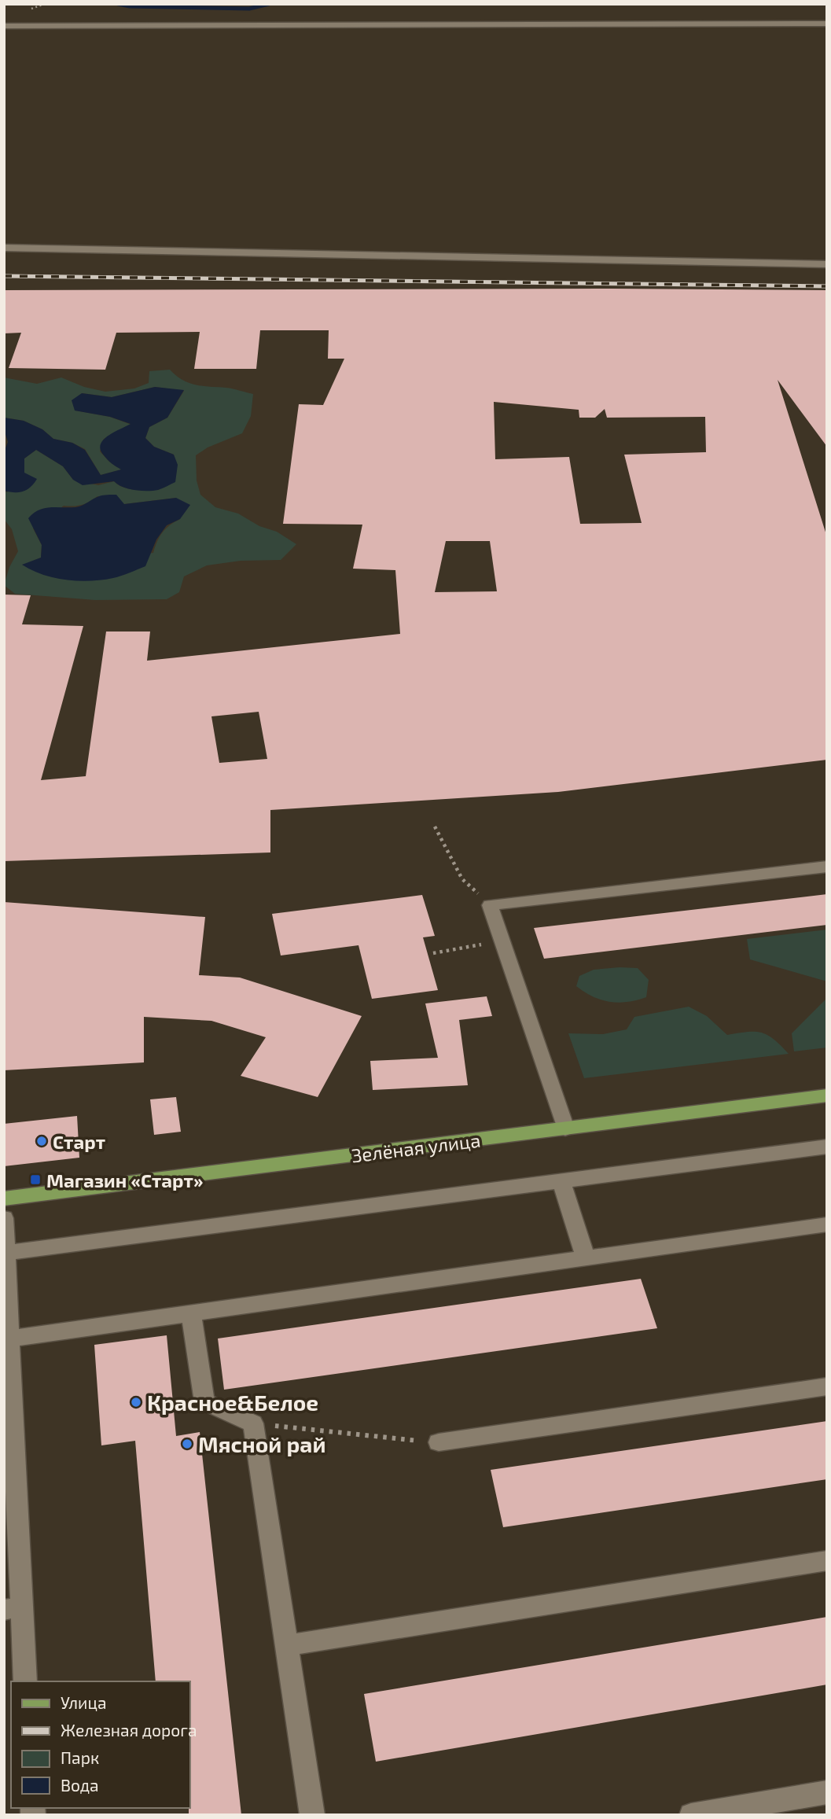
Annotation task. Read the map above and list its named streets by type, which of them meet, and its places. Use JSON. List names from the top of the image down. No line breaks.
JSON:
{"streets":{"main road":["Зелёная улица"]},"places":{"other":["Старт","Красное&Белое","Мясной рай"],"transit":["Магазин «Старт»"]},"legend":["Улица","Железная дорога","Парк","Вода"]}
